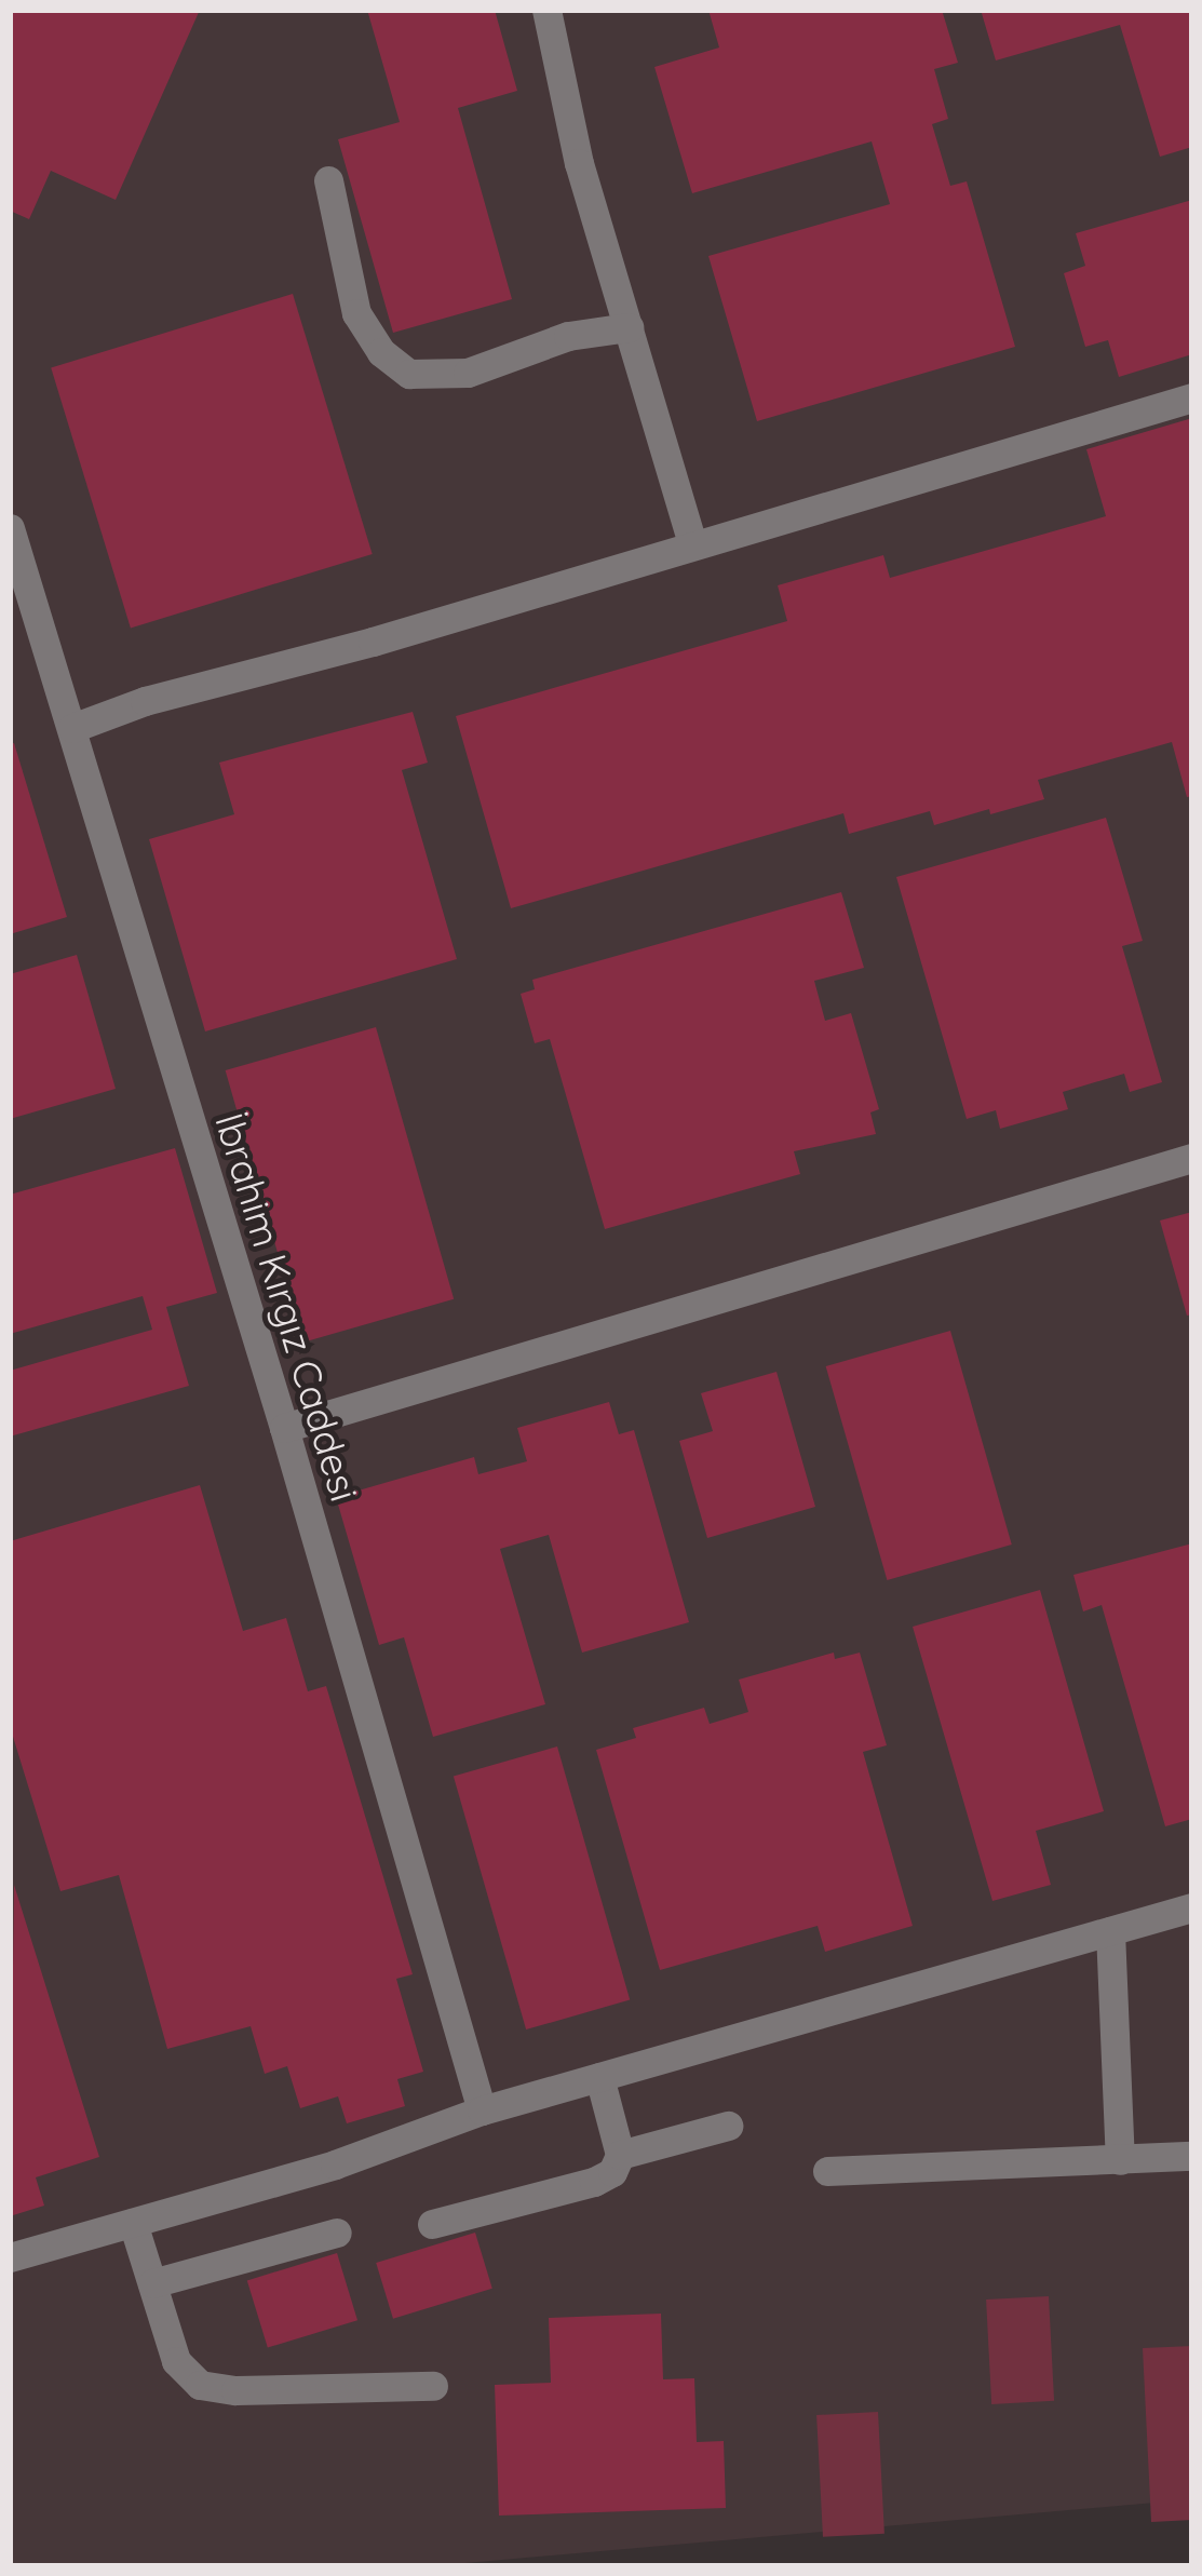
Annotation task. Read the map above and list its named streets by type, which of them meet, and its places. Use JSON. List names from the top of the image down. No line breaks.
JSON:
{"streets":{"street":["İbrahim Kırgız Caddesi"]}}
